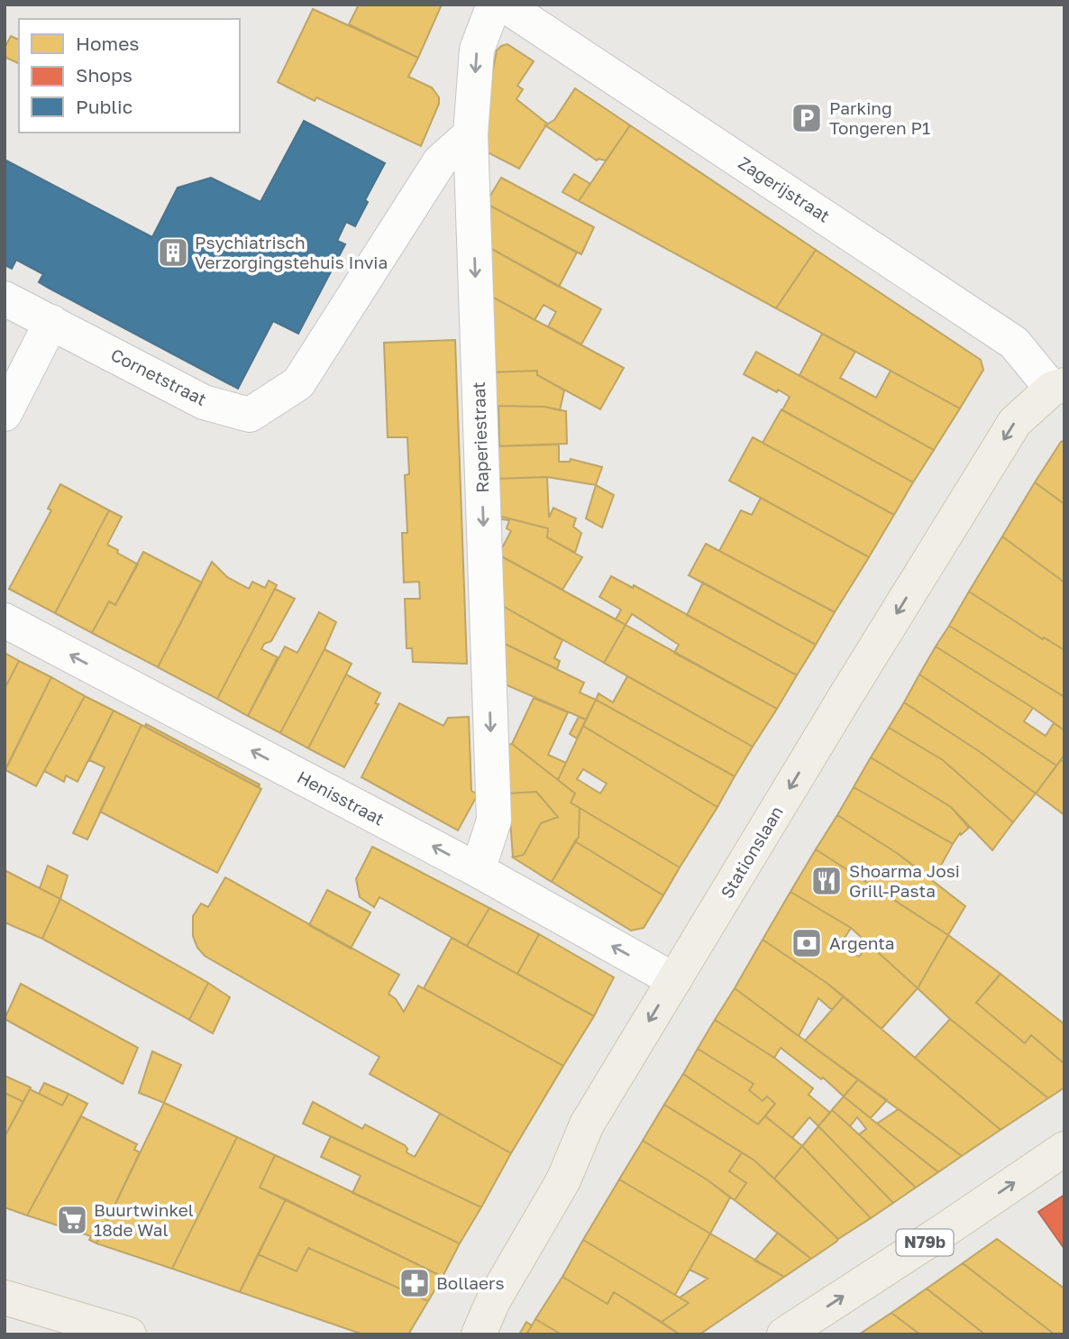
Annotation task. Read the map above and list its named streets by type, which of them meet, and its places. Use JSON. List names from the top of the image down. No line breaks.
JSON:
{"streets":{"main road":["Stationslaan","N79b"],"street":["Zagerijstraat","Cornetstraat","Raperiestraat","Henisstraat"]},"crossings":[["Zagerijstraat","Stationslaan"],["Cornetstraat","Raperiestraat"],["Raperiestraat","Henisstraat"],["Henisstraat","Stationslaan"]],"one_way":["Raperiestraat","Henisstraat","Stationslaan"],"places":{"parking":["Parking Tongeren P1"],"building":["Psychiatrisch Verzorgingstehuis Invia"],"restaurant":["Shoarma Josi Grill-Pasta"],"bank":["Argenta"],"supermarket":["Buurtwinkel 18de Wal"],"pharmacy":["Bollaers"]},"legend":["Homes","Shops","Public"]}
